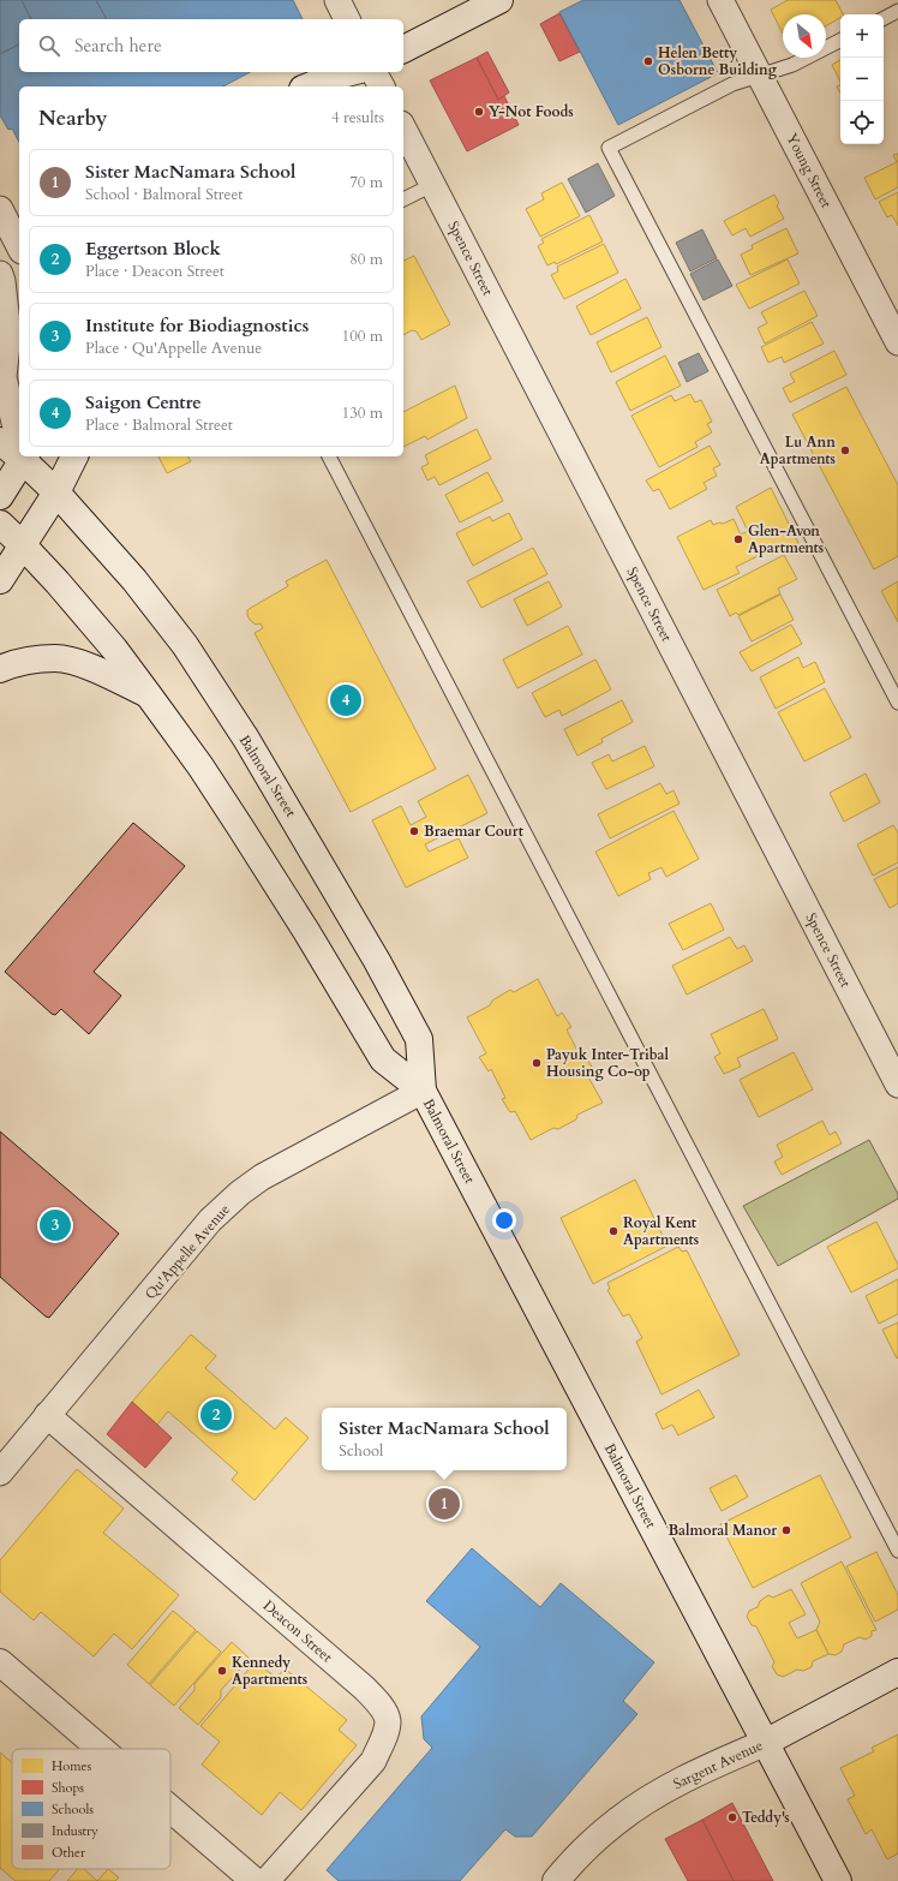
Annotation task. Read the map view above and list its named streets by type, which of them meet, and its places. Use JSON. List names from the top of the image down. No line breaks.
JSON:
{"streets":{"main road":["Balmoral Street","Sargent Avenue"],"street":["Young Street","Spence Street","Qu'Appelle Avenue","Deacon Street"]},"crossings":[["Balmoral Street","Qu'Appelle Avenue"],["Balmoral Street","Sargent Avenue"],["Qu'Appelle Avenue","Deacon Street"]],"places":["Helen Betty Osborne Building","Y-Not Foods","Lu Ann Apartments","Glen-Avon Apartments","Braemar Court","Payuk Inter-Tribal Housing Co-op","Royal Kent Apartments","Balmoral Manor","Kennedy Apartments","Teddy's"],"legend":["Homes","Shops","Schools","Industry","Other"],"north":"bottom right","page":{"map_buttons":["+","−"],"search":"Search here","heading":["Nearby","4 results"],"list":[{"mark":"1","name":"Sister MacNamara School","note":"School · Balmoral Street","value":"70 m"},{"mark":"2","name":"Eggertson Block","note":"Place · Deacon Street","value":"80 m"},{"mark":"3","name":"Institute for Biodiagnostics","note":"Place · Qu'Appelle Avenue","value":"100 m"},{"mark":"4","name":"Saigon Centre","note":"Place · Balmoral Street","value":"130 m"}],"pins":["4","3","2","1"],"popup":["Sister MacNamara School","School"]}}
